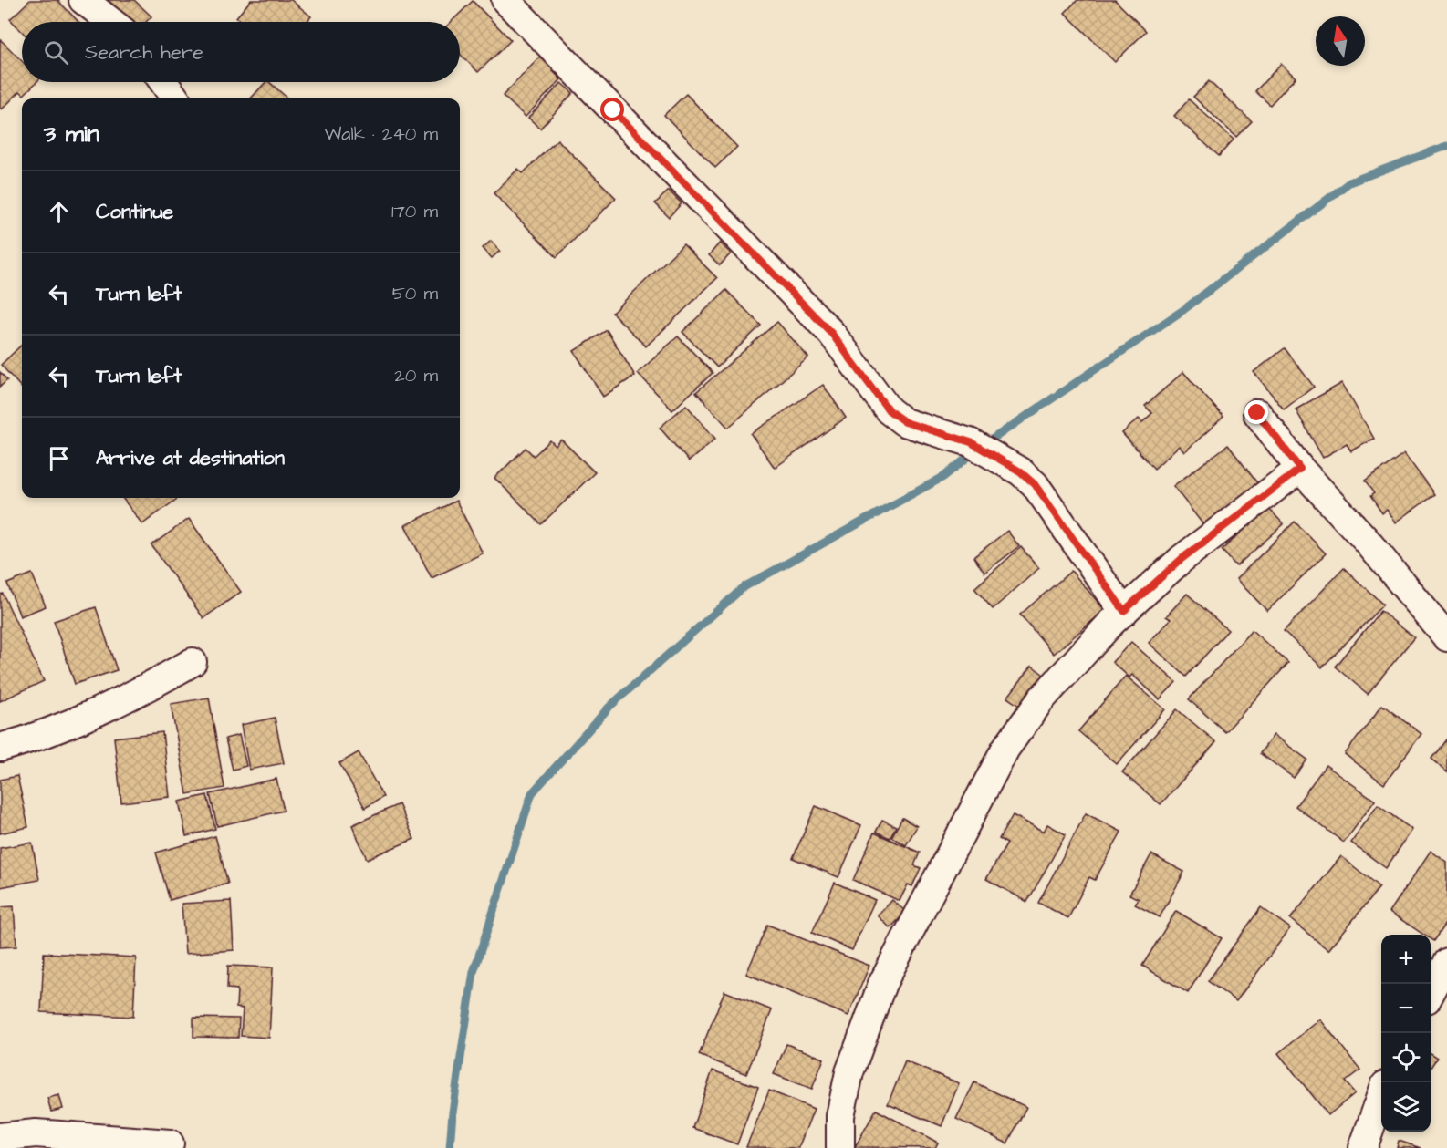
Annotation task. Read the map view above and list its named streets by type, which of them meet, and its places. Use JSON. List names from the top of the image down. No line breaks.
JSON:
{"north":"top","page":{"search":"Search here","heading":["3 min","Walk · 240 m"],"list":[["Continue","170 m"],["Turn left","50 m"],["Turn left","20 m"],"Arrive at destination"],"map_buttons":["+","−"]}}
